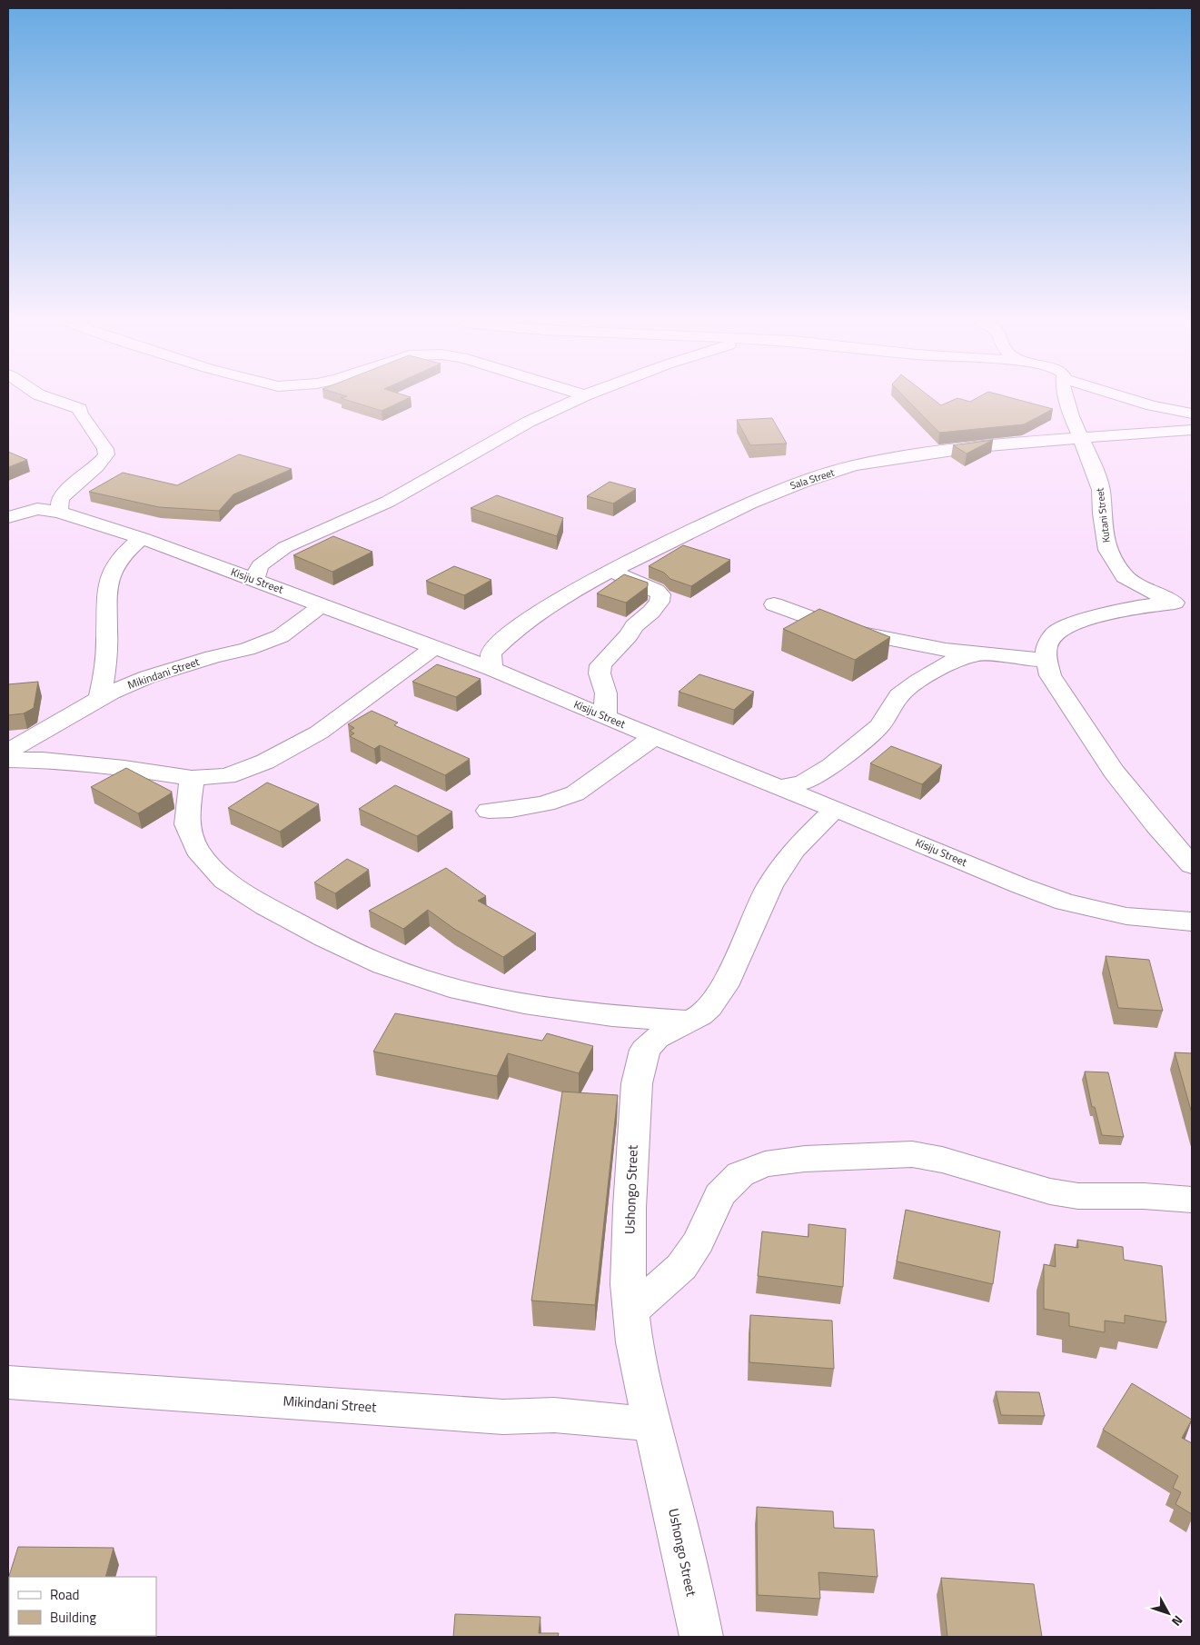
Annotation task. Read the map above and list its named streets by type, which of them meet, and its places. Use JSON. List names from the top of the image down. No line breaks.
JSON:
{"streets":{"street":["Sala Street","Kutani Street","Kisiju Street","Mikindani Street","Ushongo Street"]},"crossings":[["Sala Street","Kutani Street"],["Sala Street","Kisiju Street"],["Kisiju Street","Mikindani Street"],["Kisiju Street","Ushongo Street"],["Mikindani Street","Ushongo Street"]],"legend":["Road","Building"],"north":"bottom right"}
